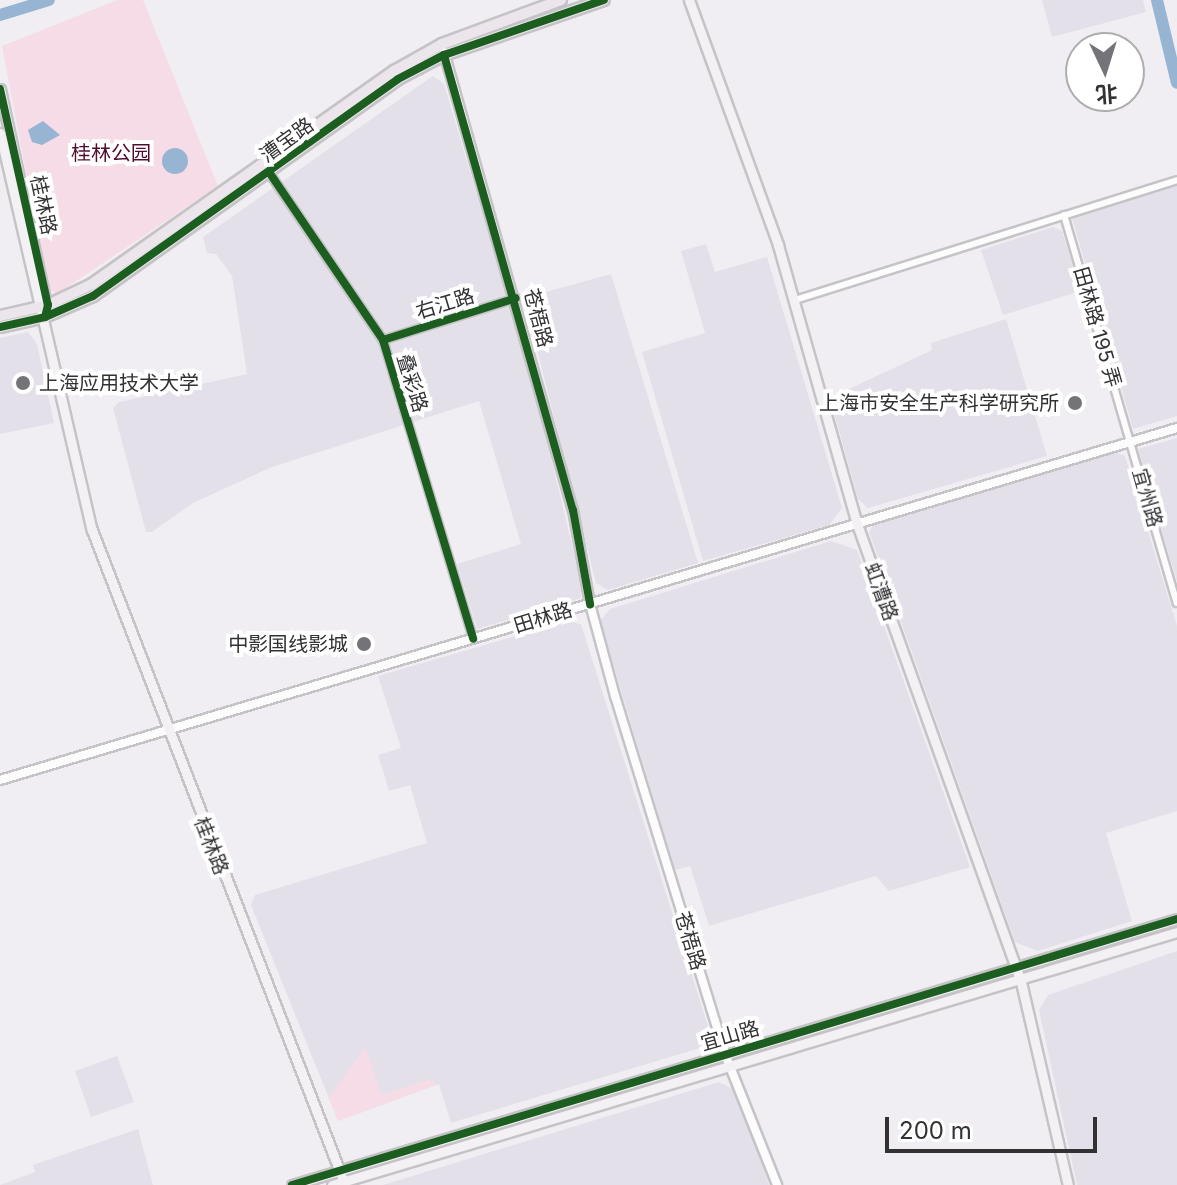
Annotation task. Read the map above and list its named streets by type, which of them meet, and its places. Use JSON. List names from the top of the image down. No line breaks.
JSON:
{"streets":{"main road":["漕宝路","桂林路","虹漕路","宜山路"],"street":["右江路","苍梧路","田林路 195 弄","叠彩路","宜州路","田林路"]},"crossings":[["漕宝路","桂林路"],["漕宝路","苍梧路"],["漕宝路","叠彩路"],["桂林路","田林路"],["桂林路","宜山路"],["右江路","苍梧路"],["右江路","叠彩路"],["苍梧路","田林路"],["苍梧路","宜山路"],["田林路 195 弄","宜州路"],["田林路 195 弄","田林路"],["叠彩路","田林路"],["宜州路","田林路"],["虹漕路","田林路"],["虹漕路","宜山路"]],"parks":["桂林公园"],"places":["上海应用技术大学","上海市安全生产科学研究所","中影国线影城"],"scale_bar":"200 m","north":"bottom"}
